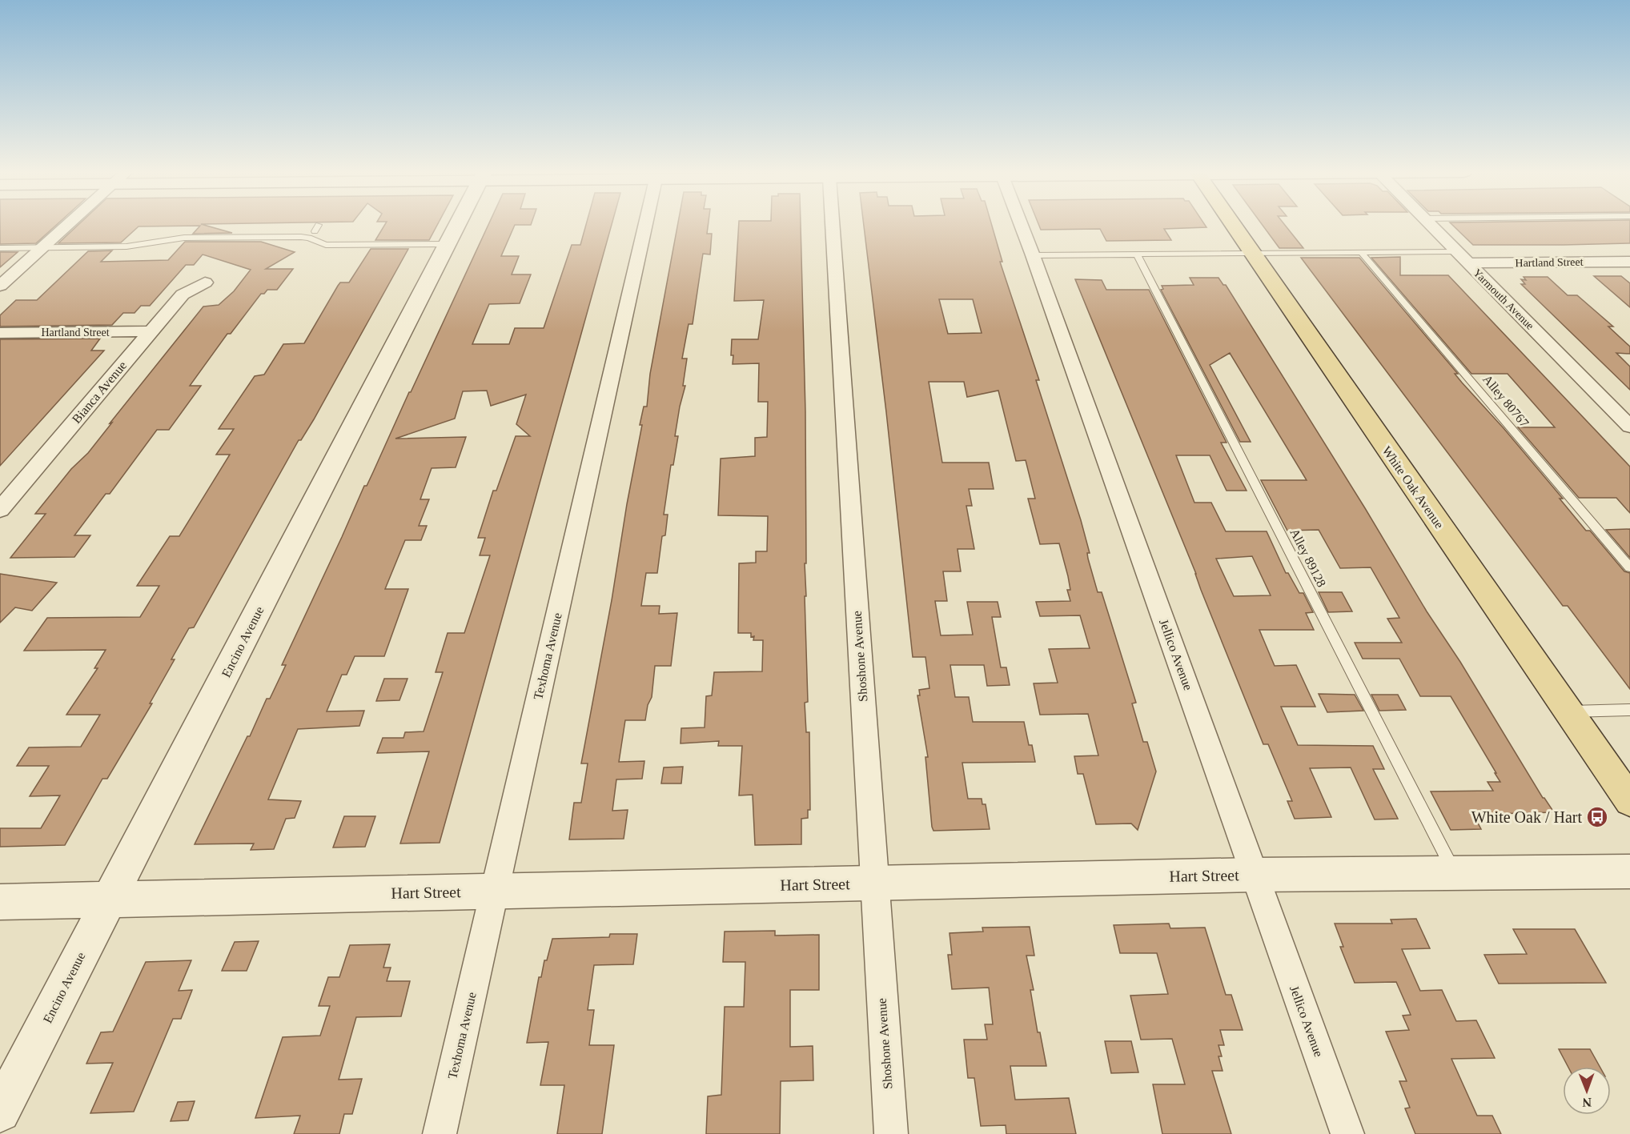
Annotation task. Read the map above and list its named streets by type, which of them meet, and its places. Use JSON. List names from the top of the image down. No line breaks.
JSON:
{"streets":{"main road":["White Oak Avenue"],"street":["Hartland Street","Yarmouth Avenue","Bianca Avenue","Encino Avenue","Jellico Avenue","Texhoma Avenue","Shoshone Avenue","Hart Street"],"lane":["Alley 80767","Alley 89128"]},"crossings":[["Hartland Street","Yarmouth Avenue"],["Hartland Street","Bianca Avenue"],["Alley 89128","Hart Street"],["Encino Avenue","Hart Street"],["Jellico Avenue","Hart Street"],["Texhoma Avenue","Hart Street"],["Shoshone Avenue","Hart Street"]],"places":{"bus stop":["White Oak / Hart"]},"north":"bottom"}
